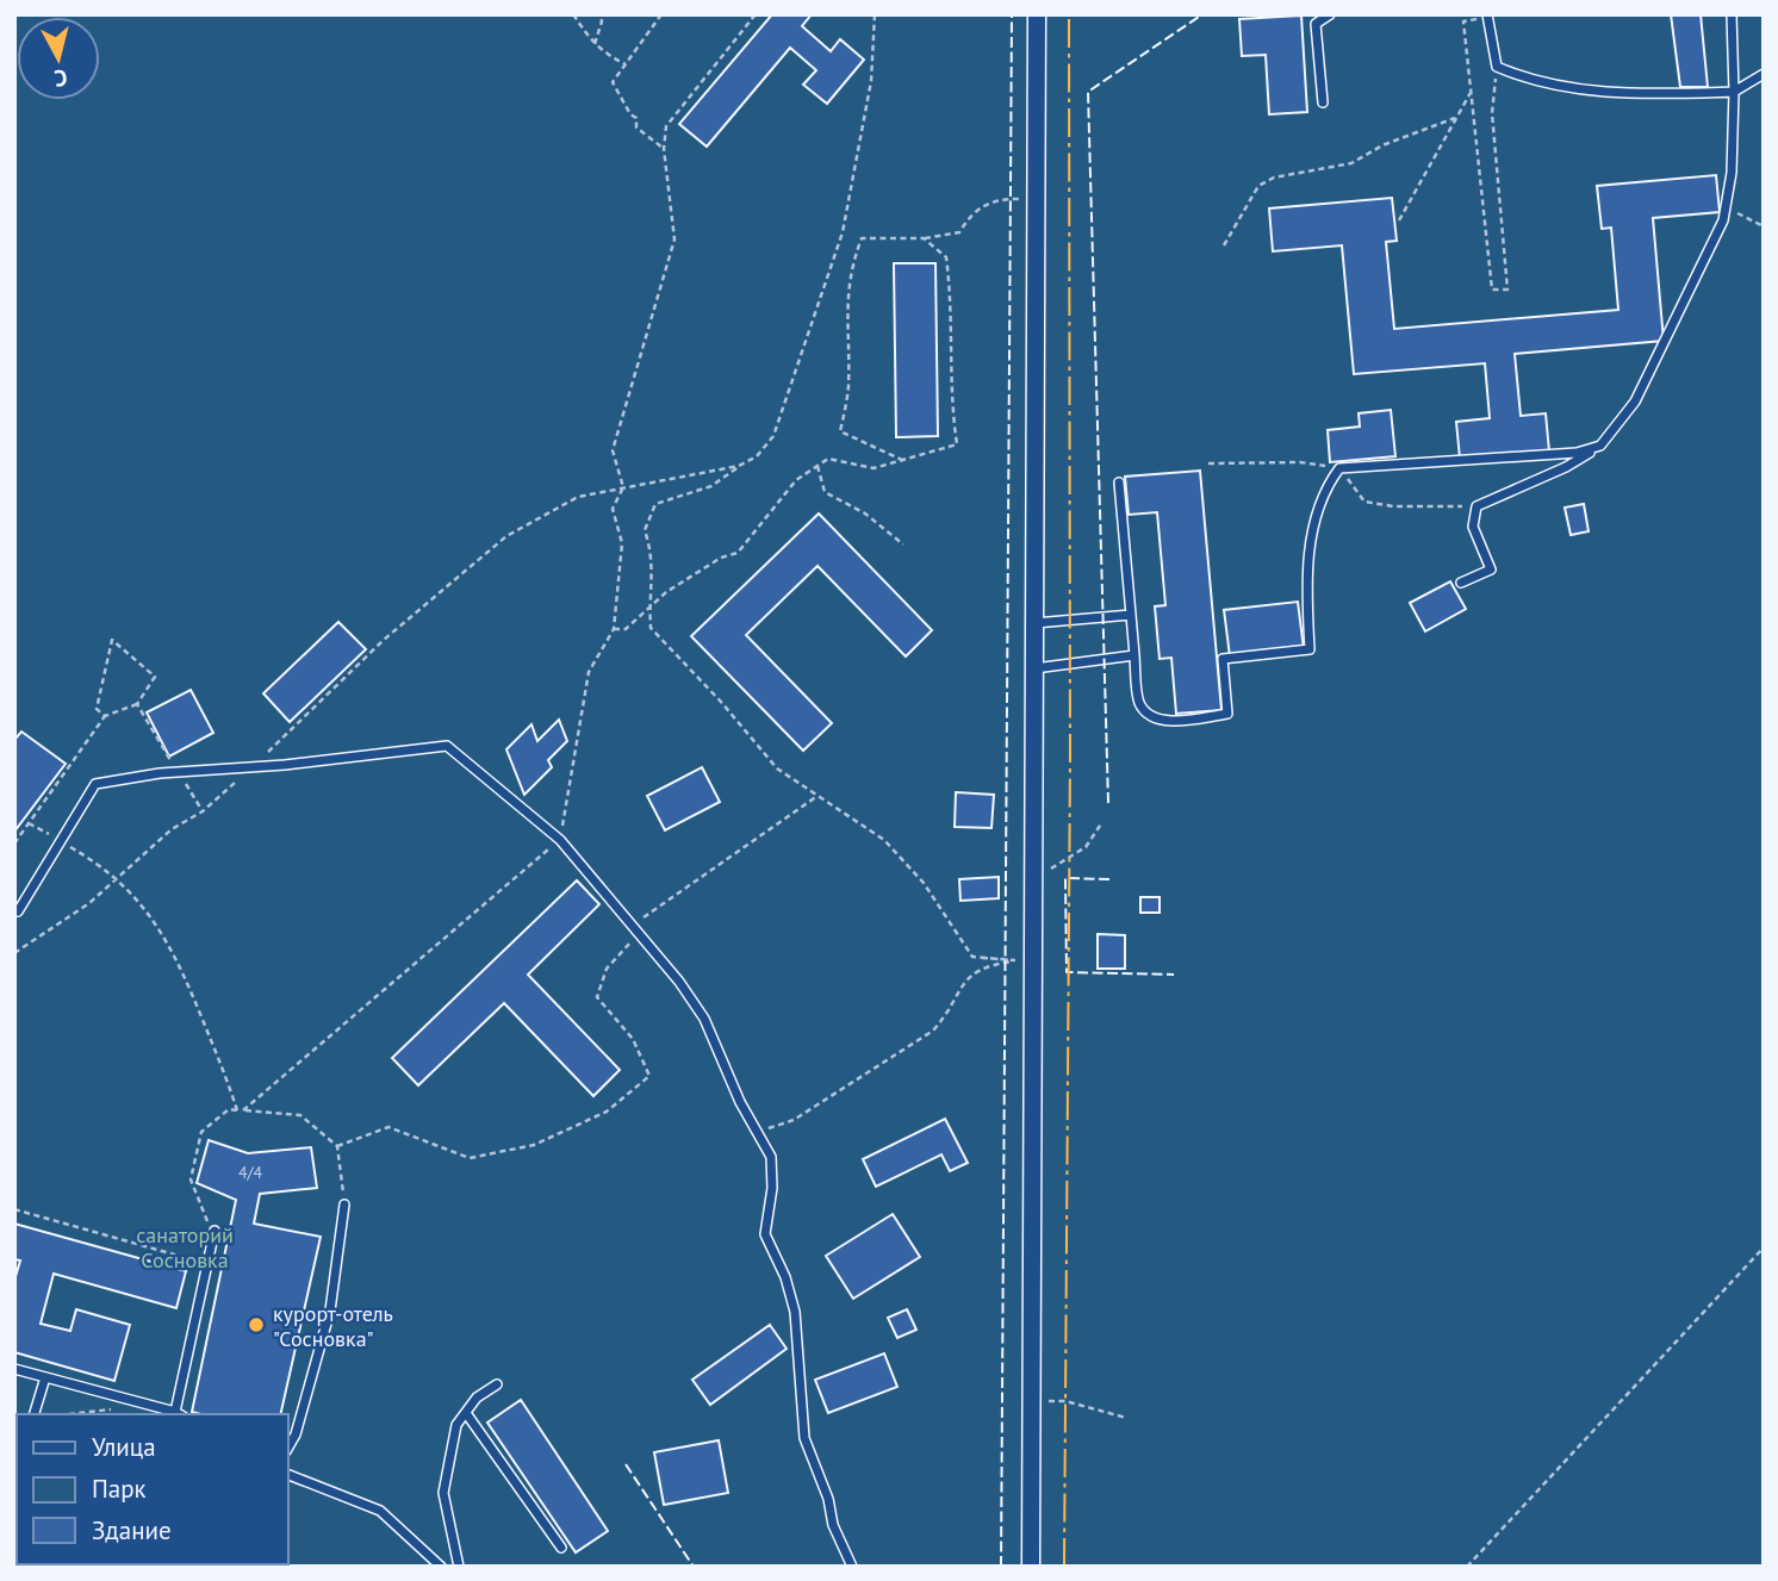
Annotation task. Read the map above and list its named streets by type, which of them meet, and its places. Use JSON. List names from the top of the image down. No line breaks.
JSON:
{"parks":["санаторий Сосновка"],"places":["курорт-отель \"Сосновка\""],"house_numbers":["4/4"],"legend":["Улица","Парк","Здание"],"north":"bottom"}
